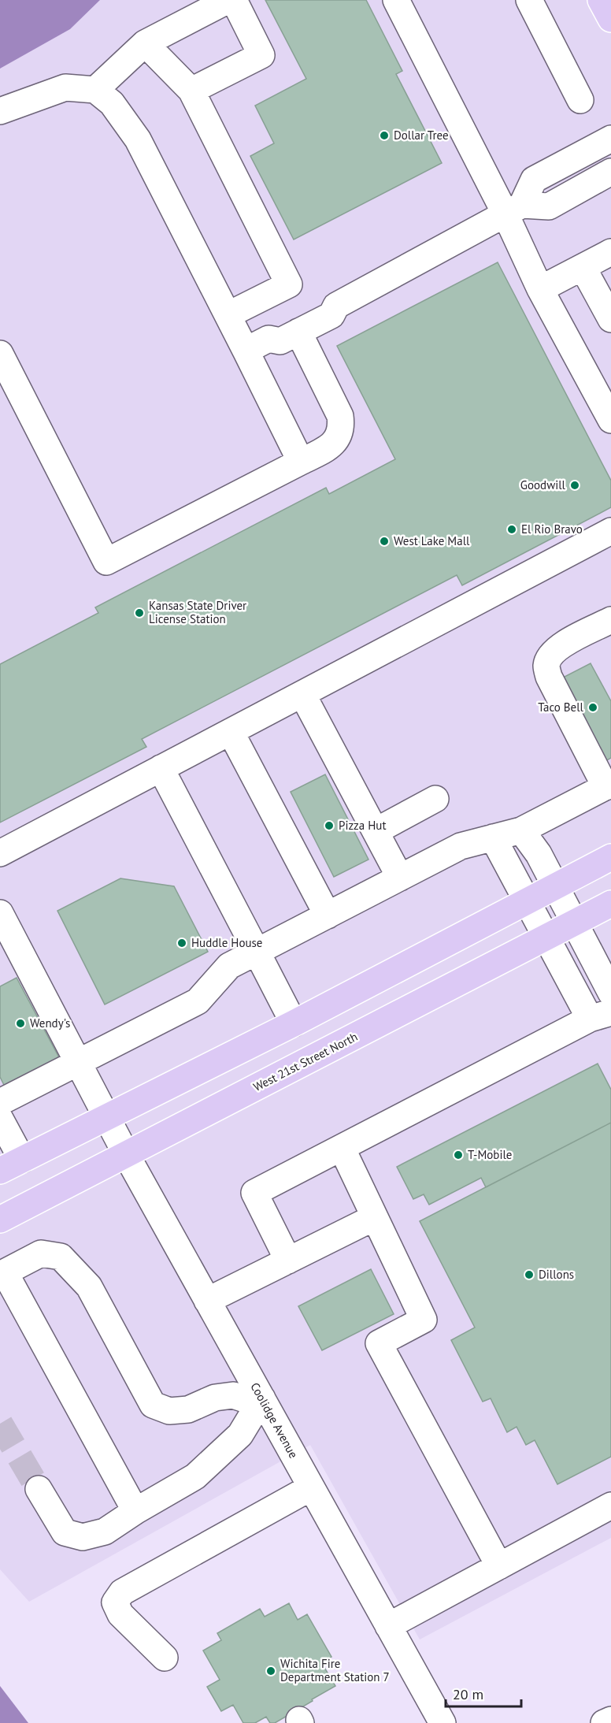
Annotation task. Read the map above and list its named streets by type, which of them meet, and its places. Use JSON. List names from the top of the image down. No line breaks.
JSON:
{"streets":{"main road":["West 21st Street North"],"street":["Coolidge Avenue"]},"crossings":[["West 21st Street North","Coolidge Avenue"]],"places":["Dollar Tree","Goodwill","El Rio Bravo","West Lake Mall","Kansas State Driver License Station","Taco Bell","Pizza Hut","Huddle House","Wendy's","T-Mobile","Dillons","Wichita Fire Department Station 7"],"scale_bar":"20 m"}
